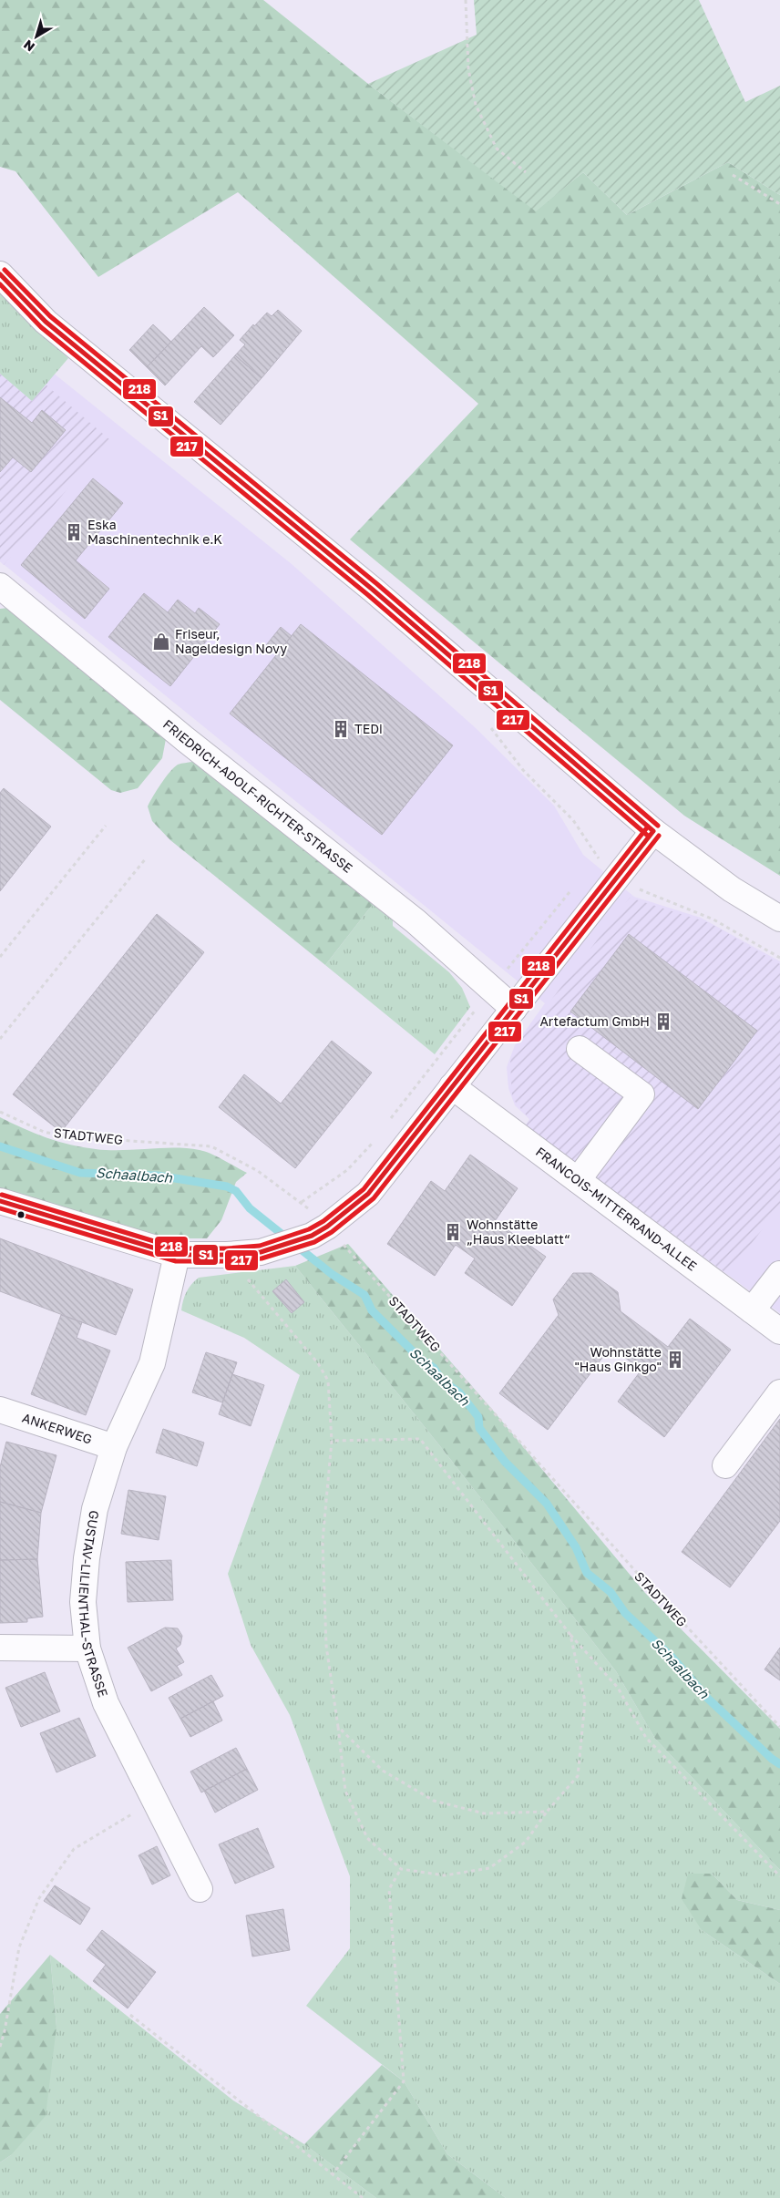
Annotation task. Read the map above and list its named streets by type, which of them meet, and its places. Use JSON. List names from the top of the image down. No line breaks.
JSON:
{"streets":{"street":["FRIEDRICH-ADOLF-RICHTER-STRASSE","FRANCOIS-MITTERRAND-ALLEE","ANKERWEG","GUSTAV-LILIENTHAL-STRASSE"],"path":["STADTWEG"]},"crossings":[["ANKERWEG","GUSTAV-LILIENTHAL-STRASSE"]],"water":["Schaalbach"],"places":{"building":["Eska Maschinentechnik e.K","TEDi","Artefactum GmbH","Wohnstätte „Haus Kleeblatt“","Wohnstätte \"Haus Ginkgo\""],"shop":["Friseur, Nageldesign Novy"]},"lines":["transit line 218","transit line S1","transit line 217"],"north":"bottom left"}
